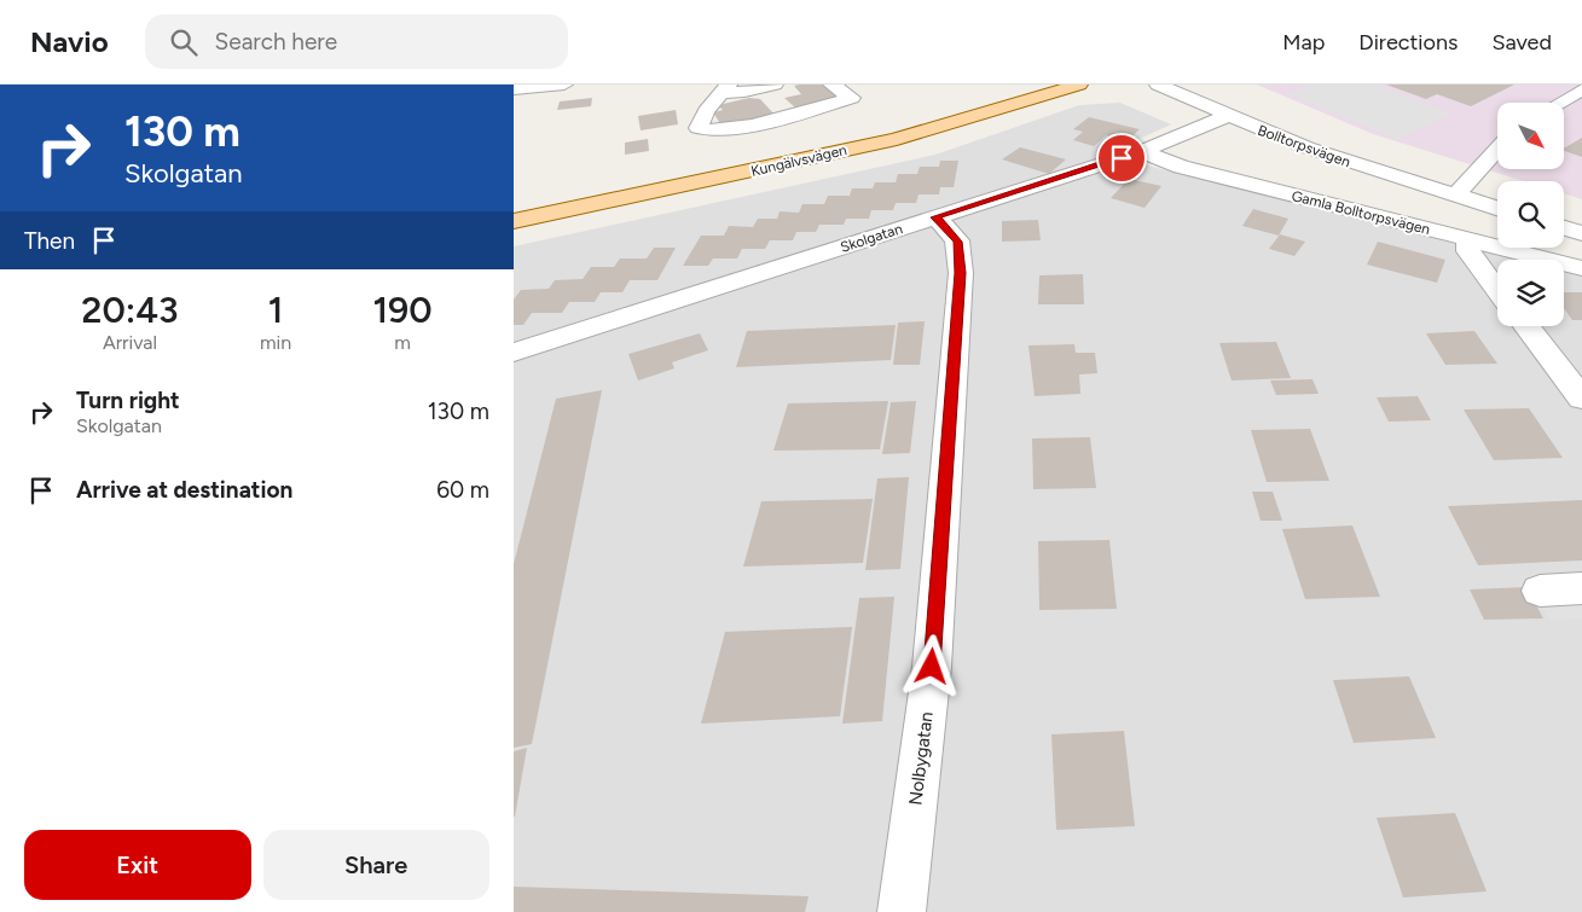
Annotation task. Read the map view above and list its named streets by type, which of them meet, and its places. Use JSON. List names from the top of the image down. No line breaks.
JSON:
{"streets":{"main road":["Kungälvsvägen"],"street":["Bolltorpsvägen","Gamla Bolltorpsvägen","Skolgatan","Nolbygatan"]},"crossings":[["Bolltorpsvägen","Skolgatan"],["Gamla Bolltorpsvägen","Skolgatan"],["Skolgatan","Nolbygatan"]],"north":"bottom right","page":{"header":"Navio","search":"Search here","nav":["Map","Directions","Saved"],"turn":["130 m","Skolgatan"],"then":"Then","eta":["20:43","Arrival","1","min","190","m"],"list":[{"name":"Turn right","note":"Skolgatan","value":"130 m"},{"name":"Arrive at destination","value":"60 m"}],"buttons":["Exit","Share"]}}
